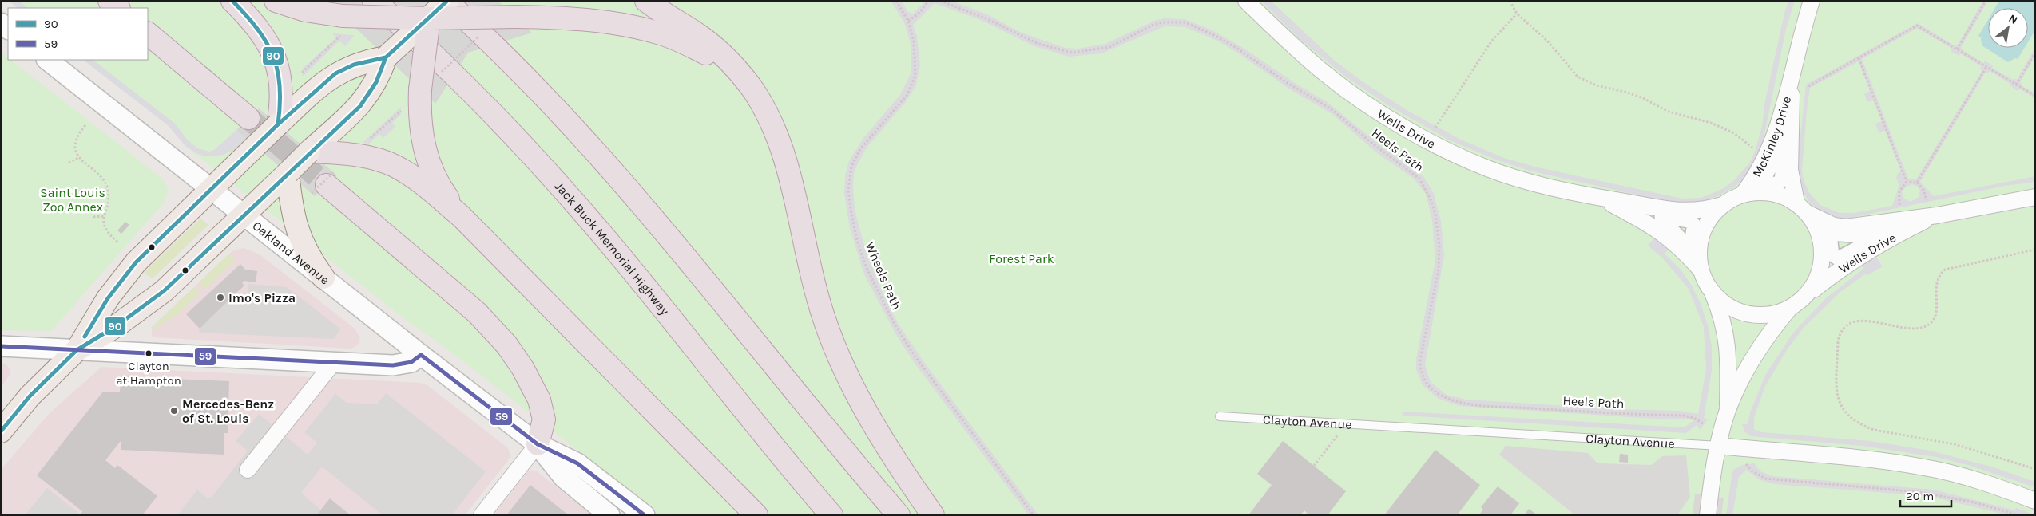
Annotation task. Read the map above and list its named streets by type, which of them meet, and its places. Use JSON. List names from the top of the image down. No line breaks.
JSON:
{"streets":{"highway":["Jack Buck Memorial Highway"],"street":["Wells Drive","McKinley Drive","Oakland Avenue","Clayton Avenue"],"path":["Heels Path","Wheels Path"]},"crossings":[["Wells Drive","McKinley Drive"]],"parks":["Saint Louis Zoo Annex","Forest Park"],"places":["Imo's Pizza","Clayton at Hampton","Mercedes-Benz of St. Louis"],"lines":["transit line 90","transit line 59"],"legend":["90","59"],"scale_bar":"20 m","north":"top right"}
